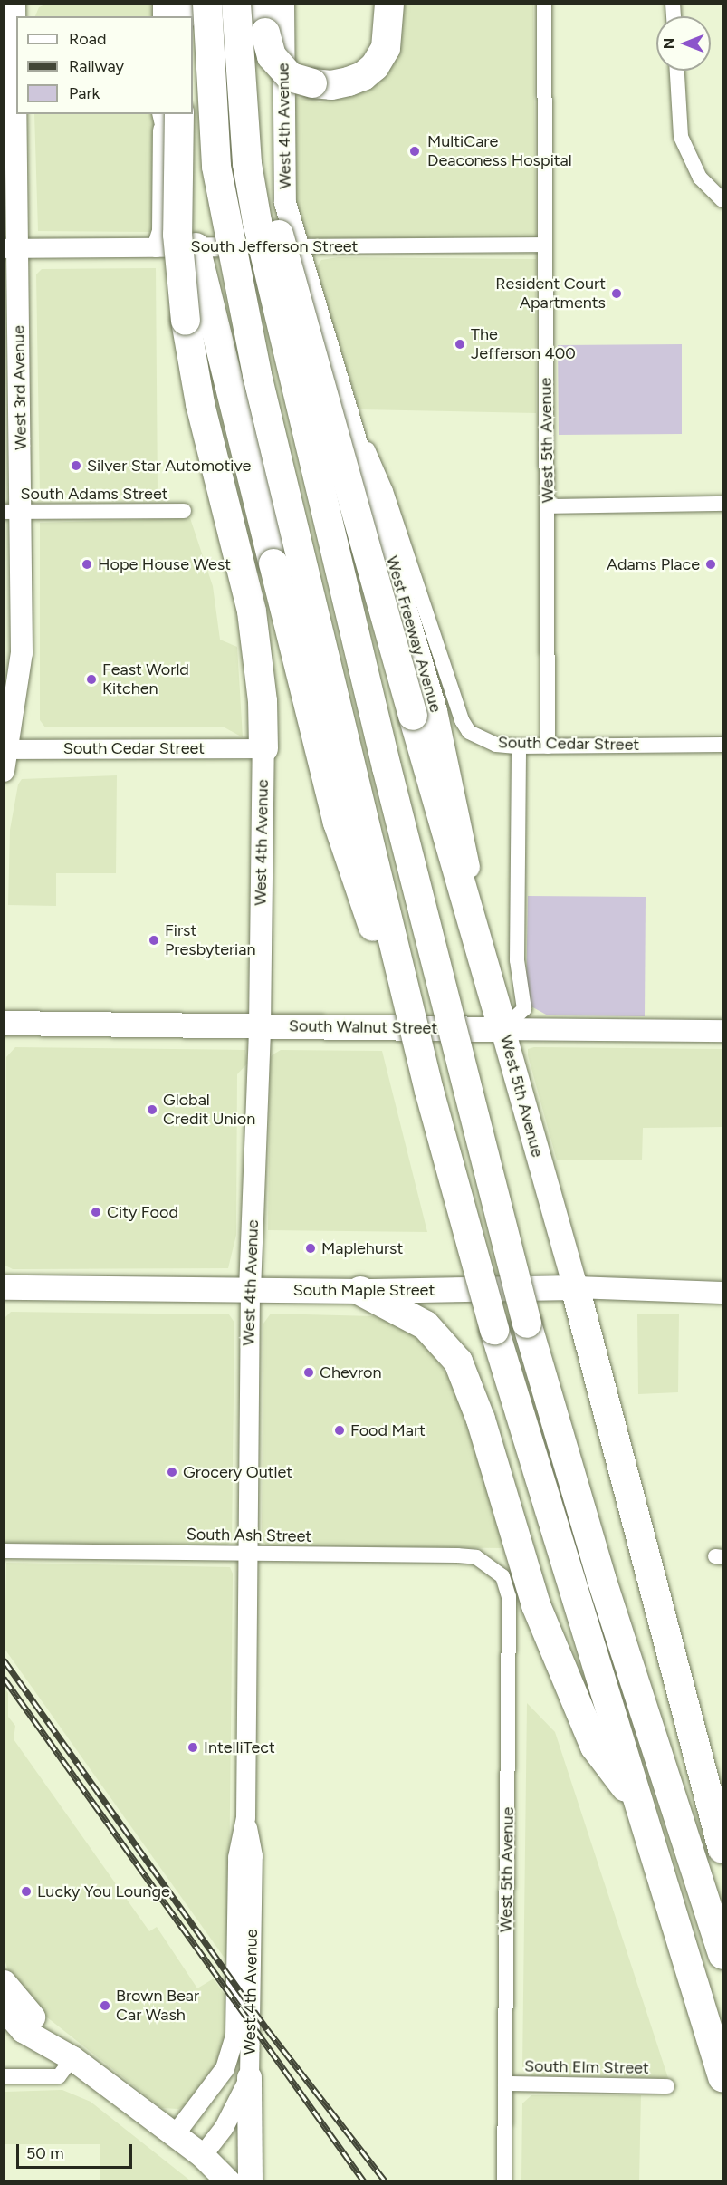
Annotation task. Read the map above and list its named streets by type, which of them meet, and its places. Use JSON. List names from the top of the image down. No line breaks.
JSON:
{"streets":{"main road":["West 4th Avenue","West 3rd Avenue","West 5th Avenue","West Freeway Avenue","South Walnut Street","South Maple Street"],"street":["South Jefferson Street","South Adams Street","South Cedar Street","South Ash Street","South Elm Street"]},"crossings":[["West 4th Avenue","South Jefferson Street"],["West 4th Avenue","West Freeway Avenue"],["West 4th Avenue","South Cedar Street"],["West 4th Avenue","South Walnut Street"],["West 4th Avenue","South Maple Street"],["West 4th Avenue","South Ash Street"],["South Jefferson Street","West 3rd Avenue"],["South Jefferson Street","West 5th Avenue"],["South Jefferson Street","West Freeway Avenue"],["West 3rd Avenue","South Adams Street"],["West 3rd Avenue","South Cedar Street"],["West 5th Avenue","West Freeway Avenue"],["West 5th Avenue","South Cedar Street"],["West 5th Avenue","South Walnut Street"],["West 5th Avenue","South Maple Street"],["West 5th Avenue","South Ash Street"],["West 5th Avenue","South Elm Street"],["West Freeway Avenue","South Cedar Street"],["West Freeway Avenue","South Walnut Street"]],"places":["MultiCare Deaconess Hospital","Resident Court Apartments","The Jefferson 400","Silver Star Automotive","Hope House West","Adams Place","Feast World Kitchen","First Presbyterian","Global Credit Union","City Food","Maplehurst","Chevron","Food Mart","Grocery Outlet","IntelliTect","Lucky You Lounge","Brown Bear Car Wash"],"legend":["Road","Railway","Park"],"scale_bar":"50 m","north":"left"}
